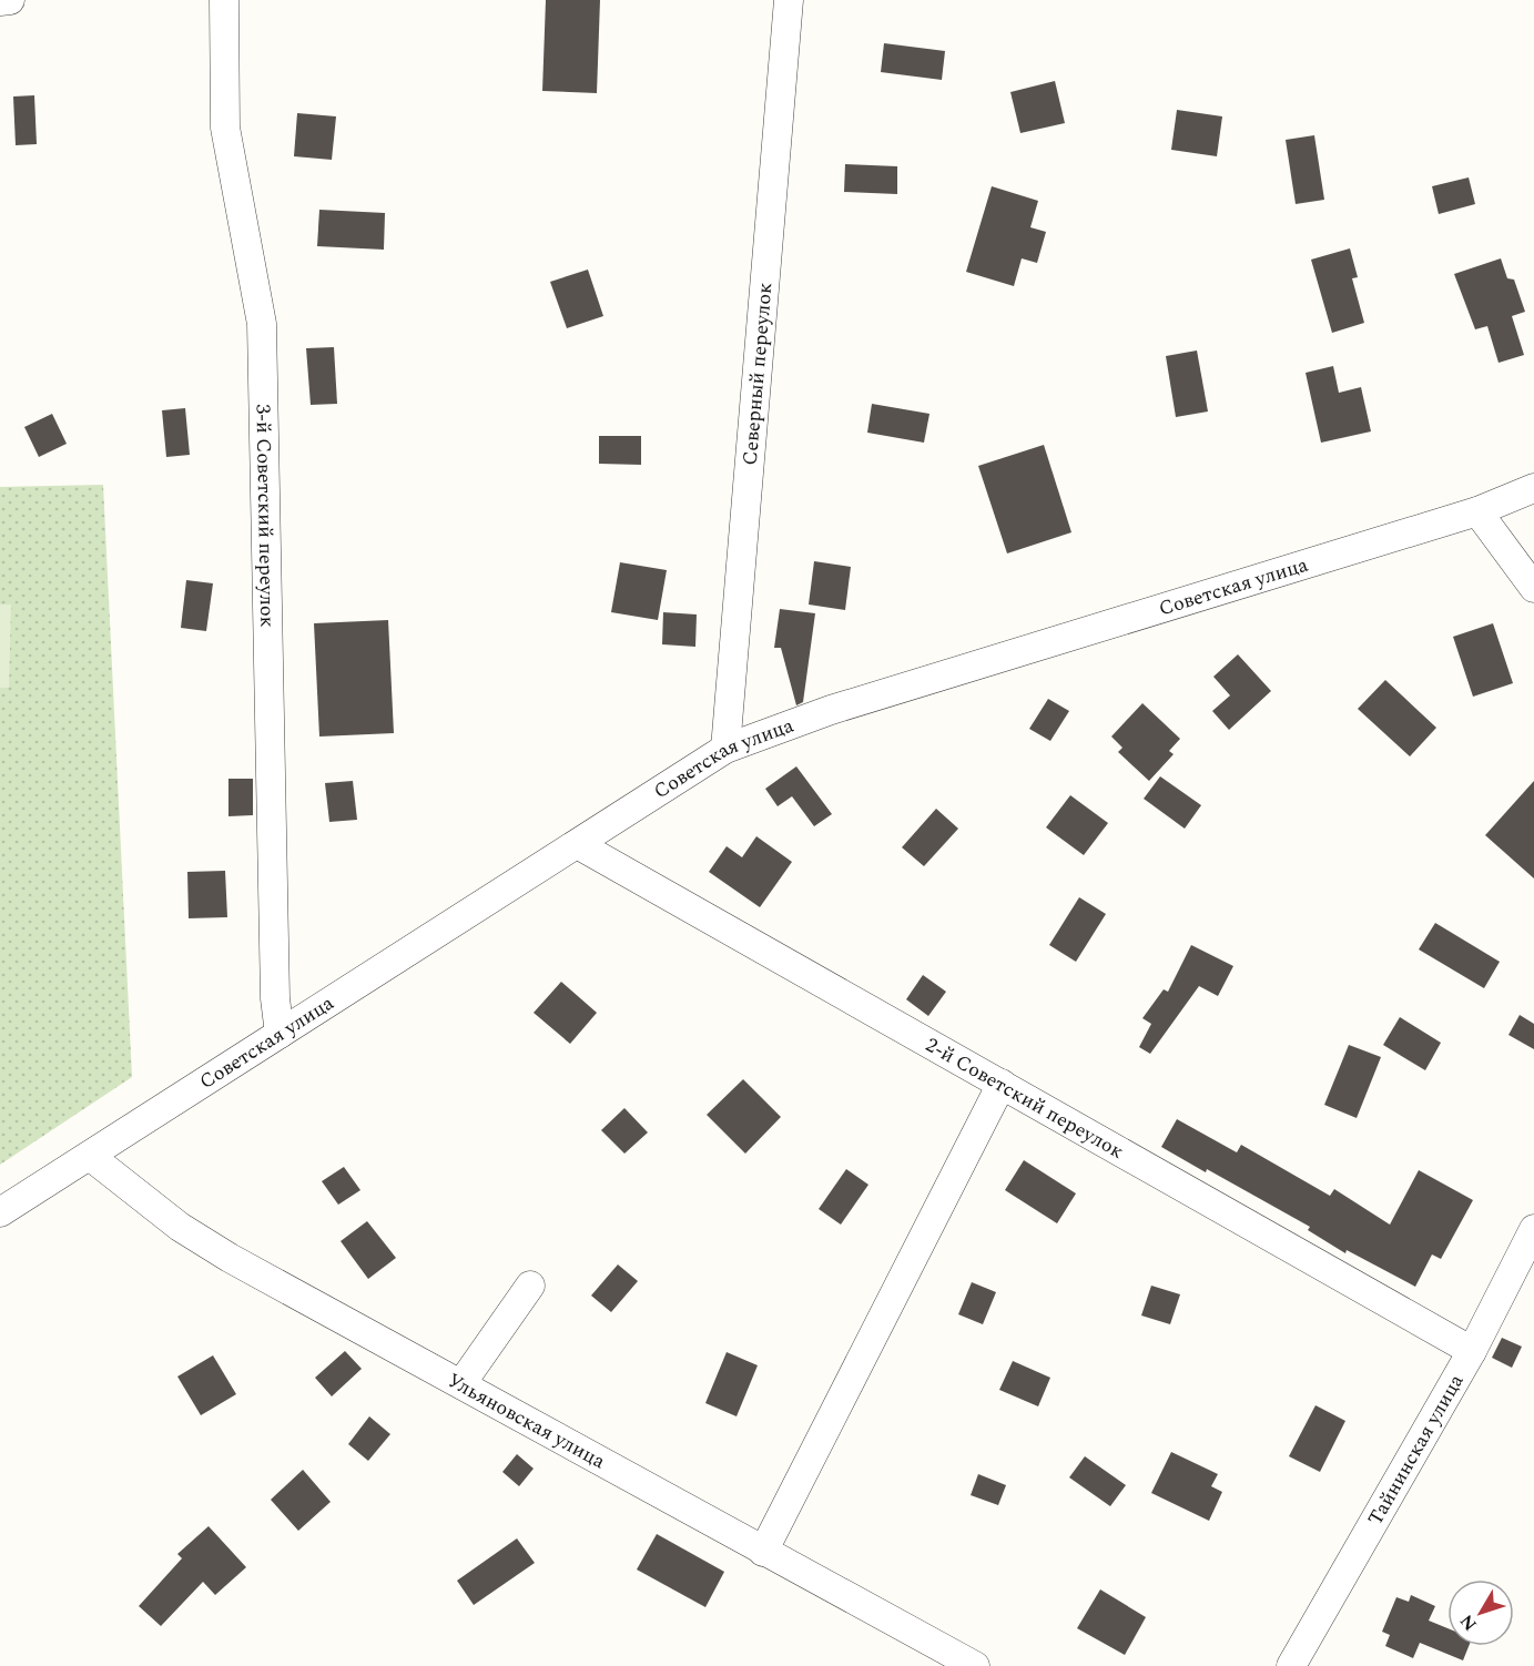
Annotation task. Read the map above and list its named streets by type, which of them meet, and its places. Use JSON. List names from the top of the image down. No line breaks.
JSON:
{"streets":{"street":["Северный переулок","3-й Советский переулок","Советская улица","2-й Советский переулок","Ульяновская улица","Тайнинская улица"]},"crossings":[["Северный переулок","Советская улица"],["3-й Советский переулок","Советская улица"],["Советская улица","2-й Советский переулок"],["Советская улица","Ульяновская улица"],["2-й Советский переулок","Тайнинская улица"]],"north":"bottom left"}
